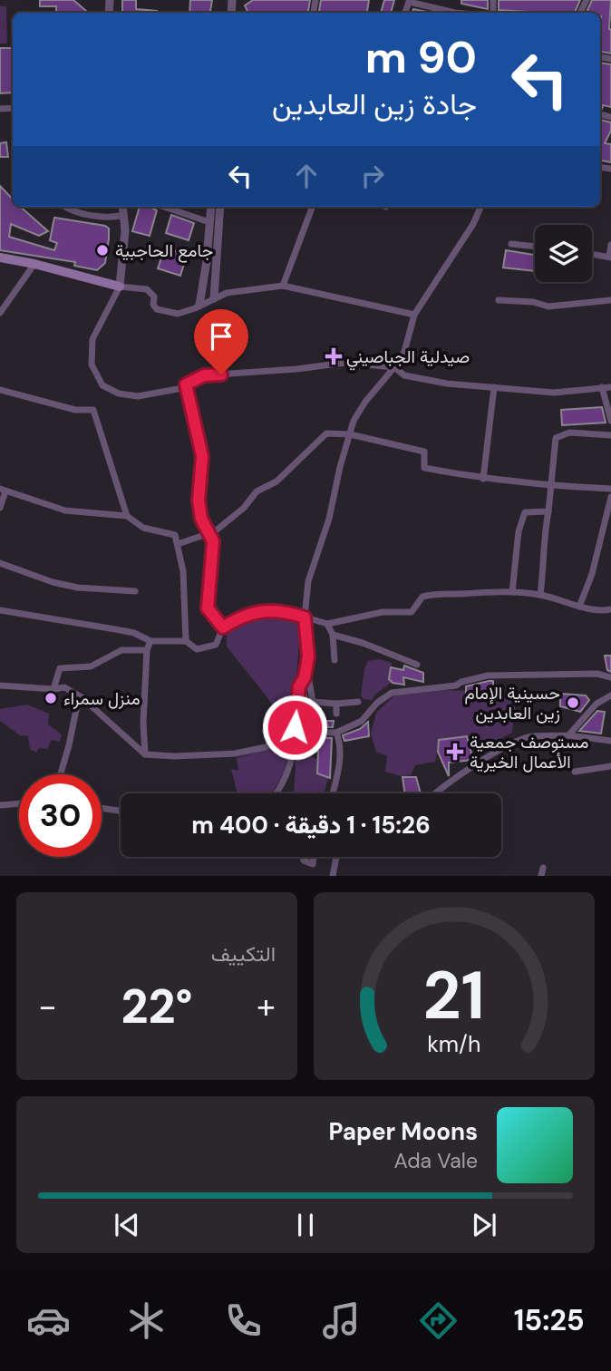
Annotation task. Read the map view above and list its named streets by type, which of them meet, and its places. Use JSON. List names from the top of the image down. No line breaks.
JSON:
{"places":{"other":["جامع الحاجبية","منزل سمراء","حسينية الإمام زين العابدين"],"health":["صيدلية الجباصيني","مستوصف جمعية الأعمال الخيرية"]},"page":{"turn":["90 m","جادة زين العابدين"],"limit":"30","trip":"15:26 · 1 دقيقة · 400 m","tile":"التكييف","heat":["−","22°","+"],"song":["Paper Moons","Ada Vale"],"tabs":"15:25","gauge":["21","km/h"]}}
